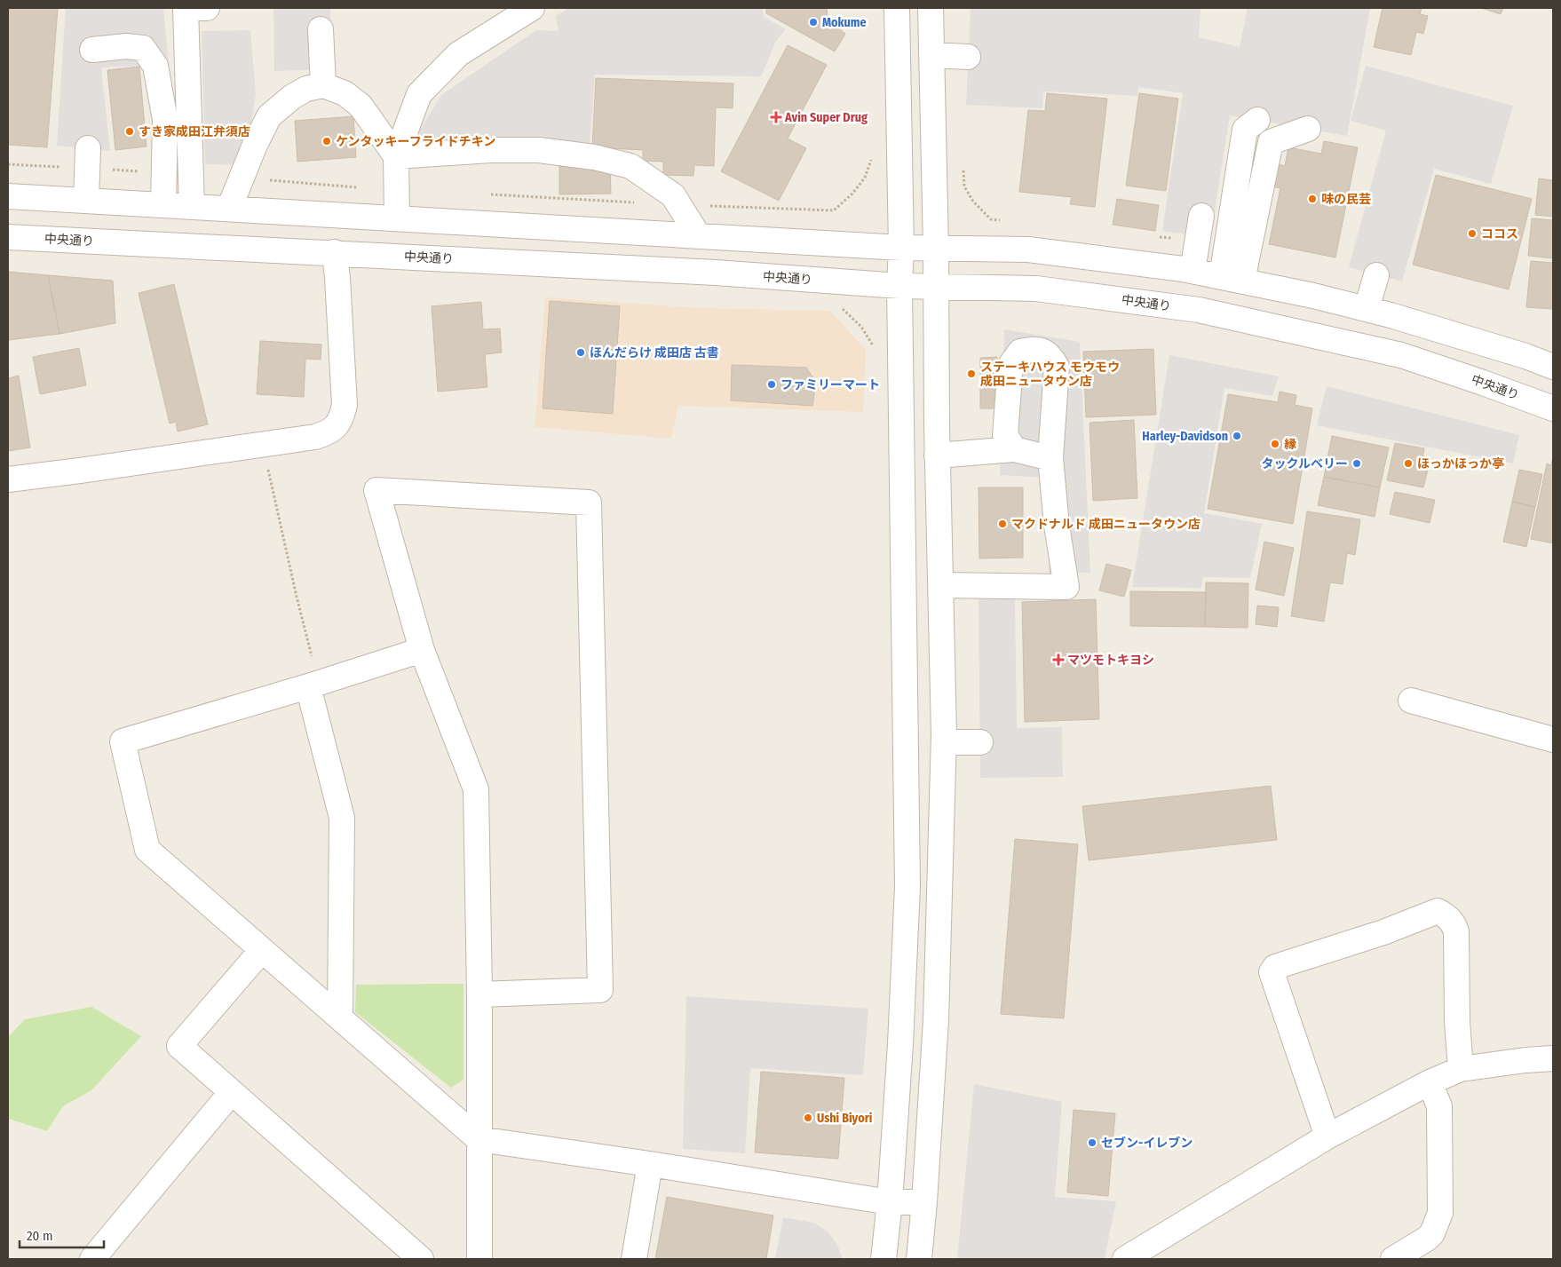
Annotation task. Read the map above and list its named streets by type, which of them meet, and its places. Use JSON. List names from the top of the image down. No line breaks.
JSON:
{"streets":{"street":["中央通り"]},"places":{"other":["Mokume","すき家成田江弁須店","ケンタッキーフライドチキン","味の民芸","ココス","ほんだらけ 成田店 古書","ステーキハウス モウモウ 成田ニュータウン店","ファミリーマート","Harley-Davidson","縁","タックルベリー","ほっかほっか亭","マクドナルド 成田ニュータウン店","Ushi Biyori","セブン-イレブン"],"health":["Avin Super Drug","マツモトキヨシ"]},"scale_bar":"20 m"}
